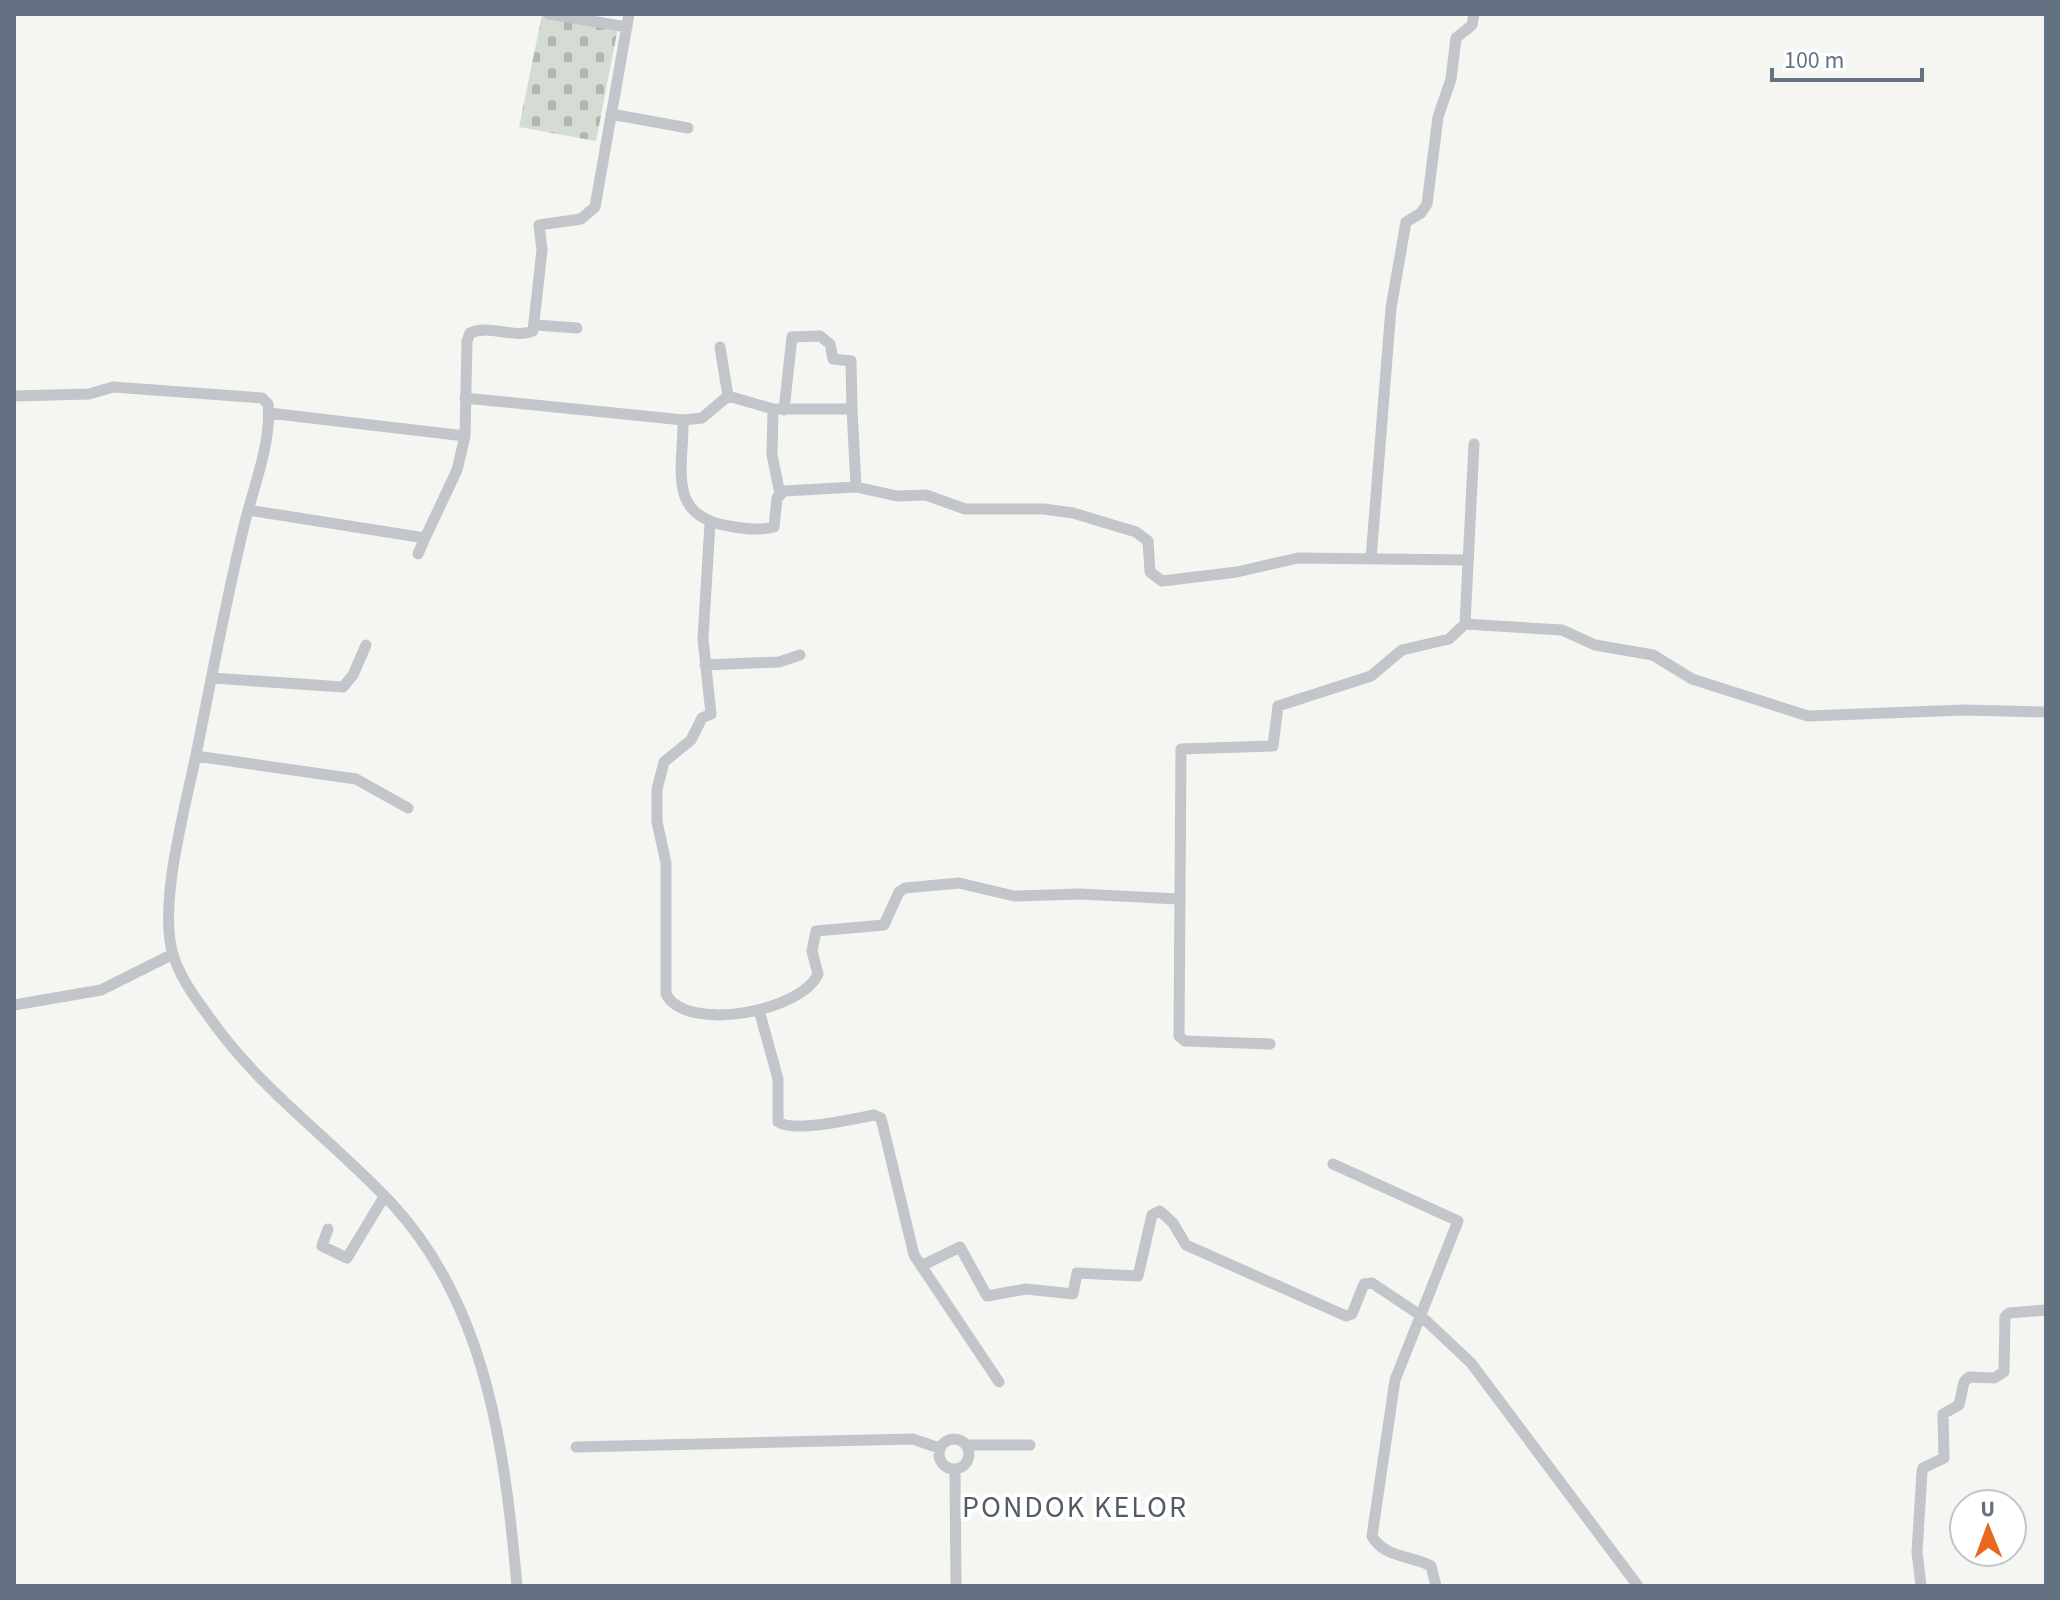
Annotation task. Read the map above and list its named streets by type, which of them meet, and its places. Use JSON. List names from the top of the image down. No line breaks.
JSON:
{"districts":["PONDOK KELOR"],"scale_bar":"100 m","north":"top"}
